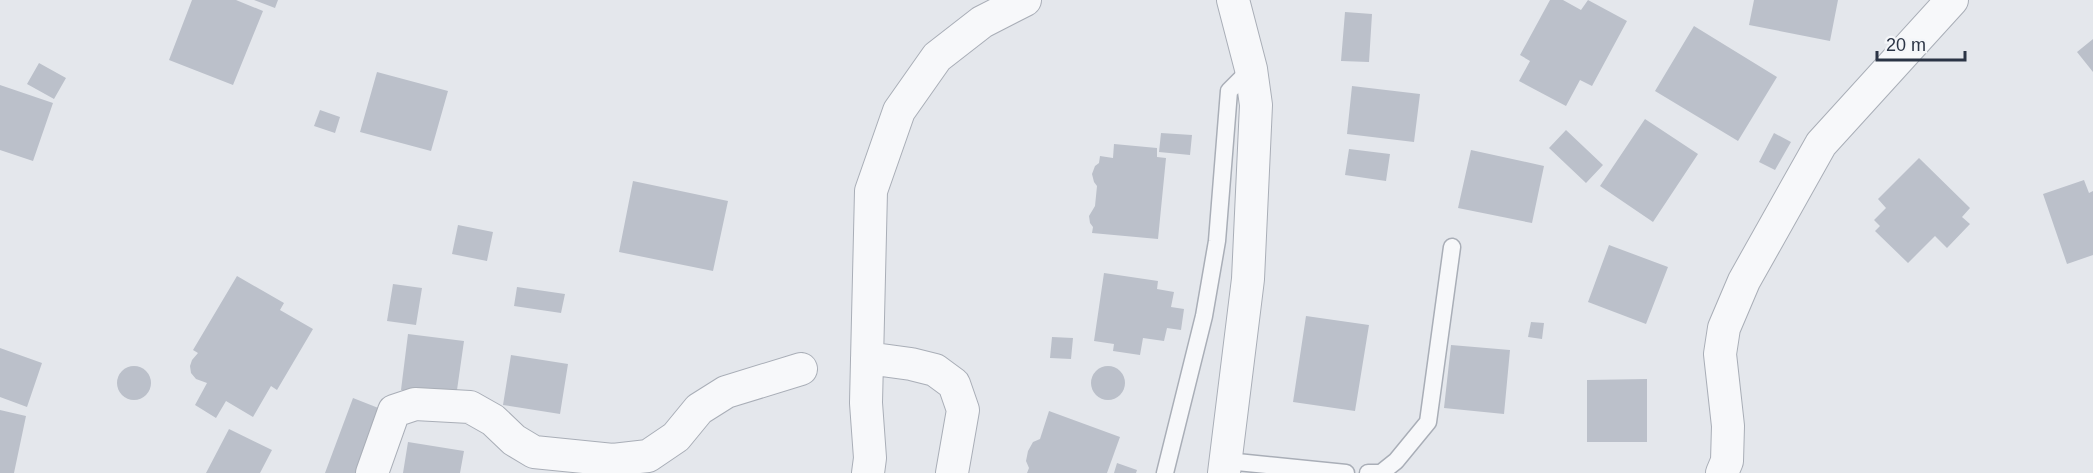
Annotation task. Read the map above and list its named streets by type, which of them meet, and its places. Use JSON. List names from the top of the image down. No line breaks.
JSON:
{"scale_bar":"20 m"}
